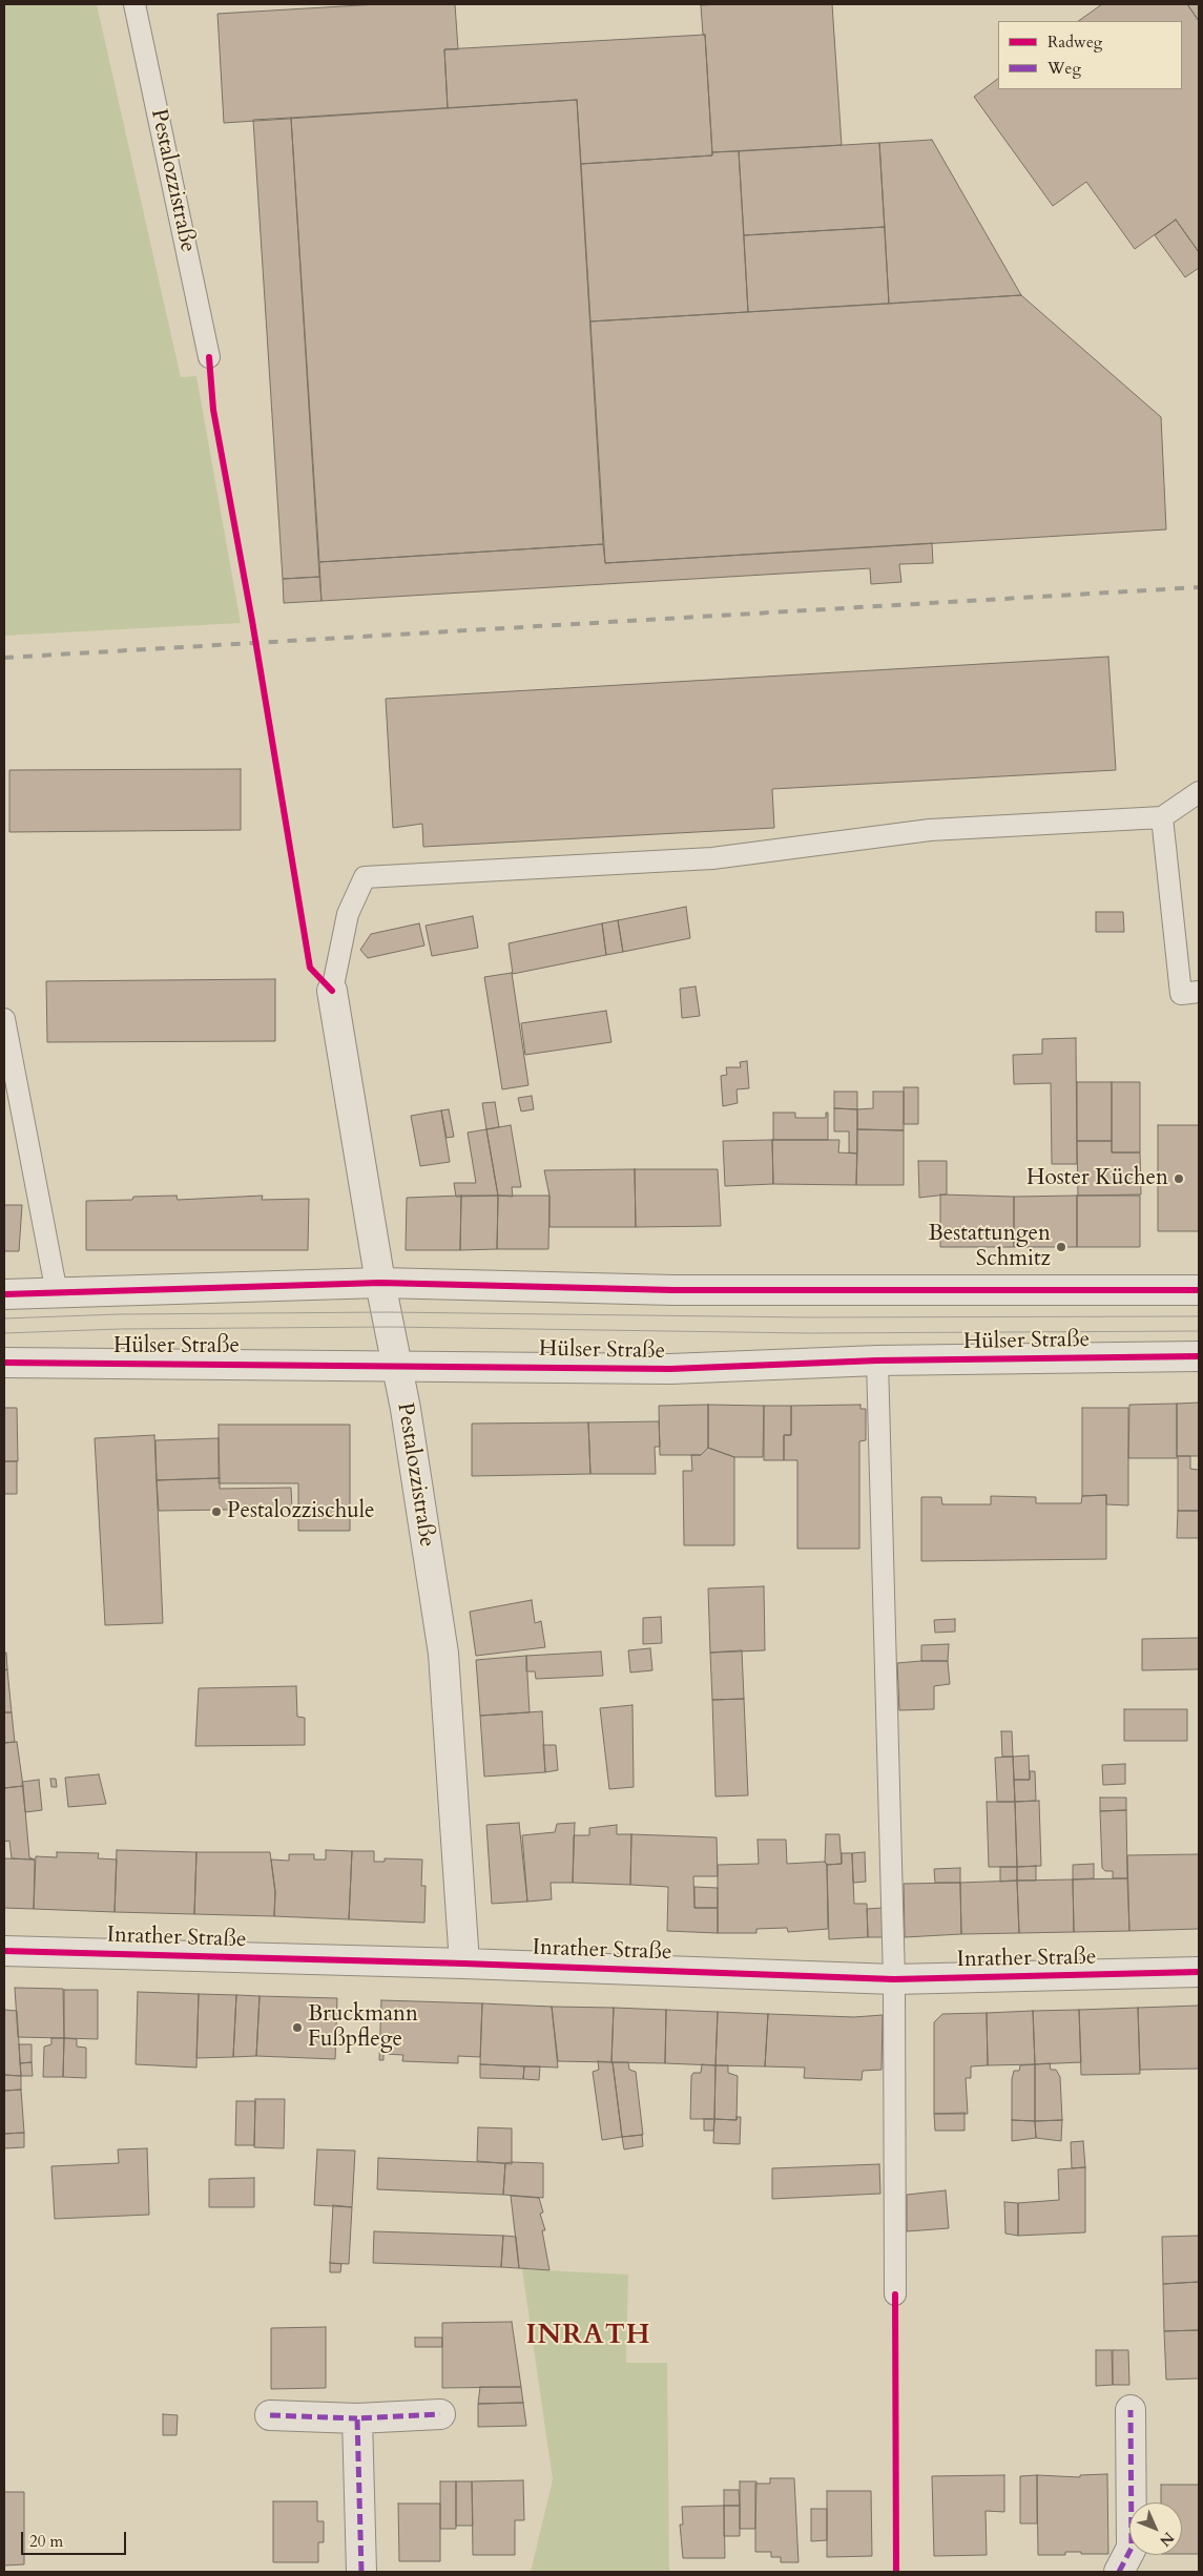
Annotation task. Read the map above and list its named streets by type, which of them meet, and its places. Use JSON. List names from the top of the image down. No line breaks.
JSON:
{"streets":{"street":["Pestalozzistraße","Hülser Straße","Inrather Straße"]},"crossings":[["Pestalozzistraße","Hülser Straße"],["Pestalozzistraße","Inrather Straße"]],"districts":["INRATH"],"places":["Hoster Küchen","Bestattungen Schmitz","Pestalozzischule","Bruckmann Fußpflege"],"legend":["Radweg","Weg"],"scale_bar":"20 m","north":"bottom right"}
